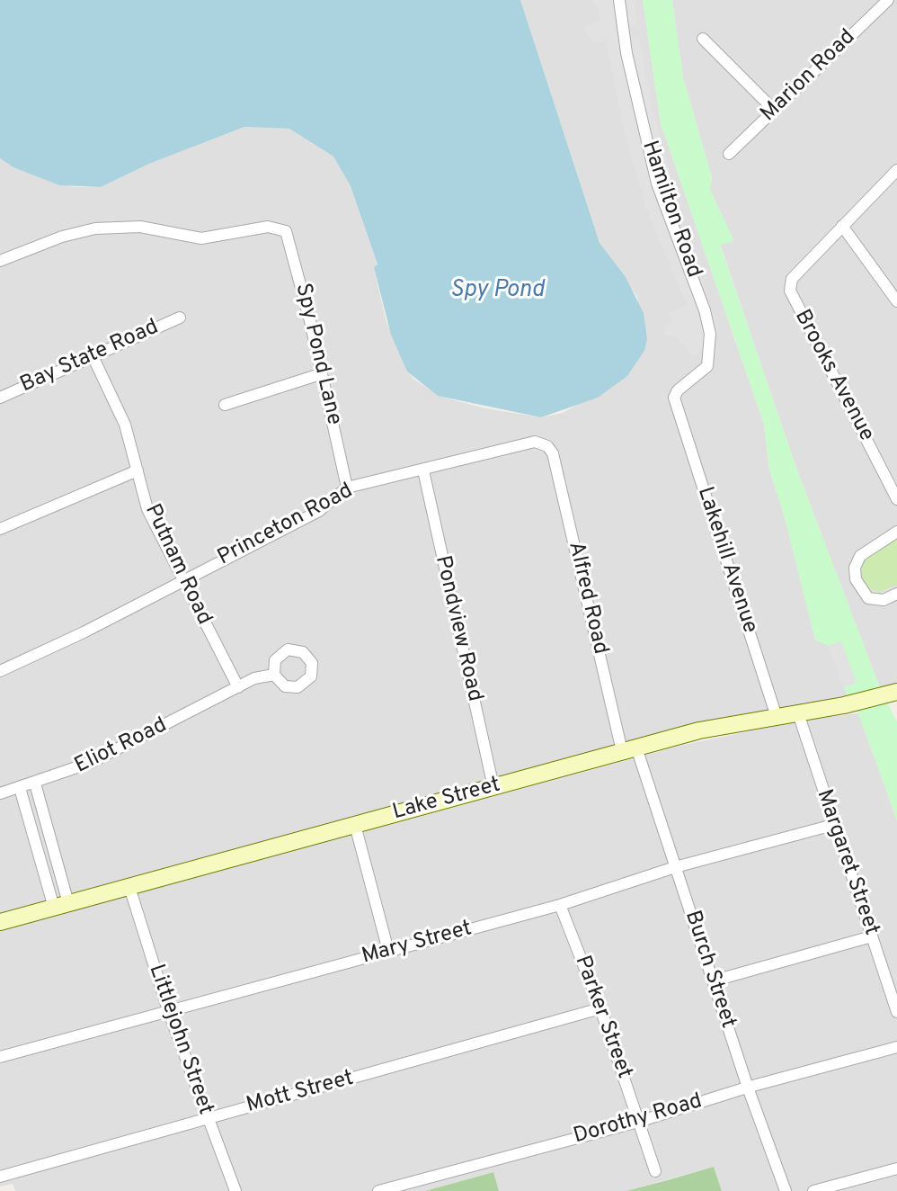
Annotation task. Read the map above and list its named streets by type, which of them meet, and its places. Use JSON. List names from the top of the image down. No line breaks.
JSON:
{"streets":{"main road":["Lake Street"],"street":["Marion Road","Hamilton Road","Spy Pond Lane","Bay State Road","Brooks Avenue","Princeton Road","Lakehill Avenue","Putnam Road","Alfred Road","Pondview Road","Eliot Road","Margaret Street","Mary Street","Burch Street","Parker Street","Littlejohn Street","Mott Street","Dorothy Road"]},"crossings":[["Hamilton Road","Lakehill Avenue"],["Spy Pond Lane","Princeton Road"],["Bay State Road","Putnam Road"],["Princeton Road","Putnam Road"],["Princeton Road","Alfred Road"],["Princeton Road","Pondview Road"],["Lakehill Avenue","Lake Street"],["Putnam Road","Eliot Road"],["Alfred Road","Lake Street"],["Alfred Road","Burch Street"],["Pondview Road","Lake Street"],["Lake Street","Margaret Street"],["Lake Street","Burch Street"],["Lake Street","Littlejohn Street"],["Margaret Street","Mary Street"],["Mary Street","Burch Street"],["Mary Street","Parker Street"],["Mary Street","Littlejohn Street"],["Burch Street","Dorothy Road"],["Parker Street","Mott Street"],["Parker Street","Dorothy Road"],["Littlejohn Street","Mott Street"]],"water":["Spy Pond"]}
